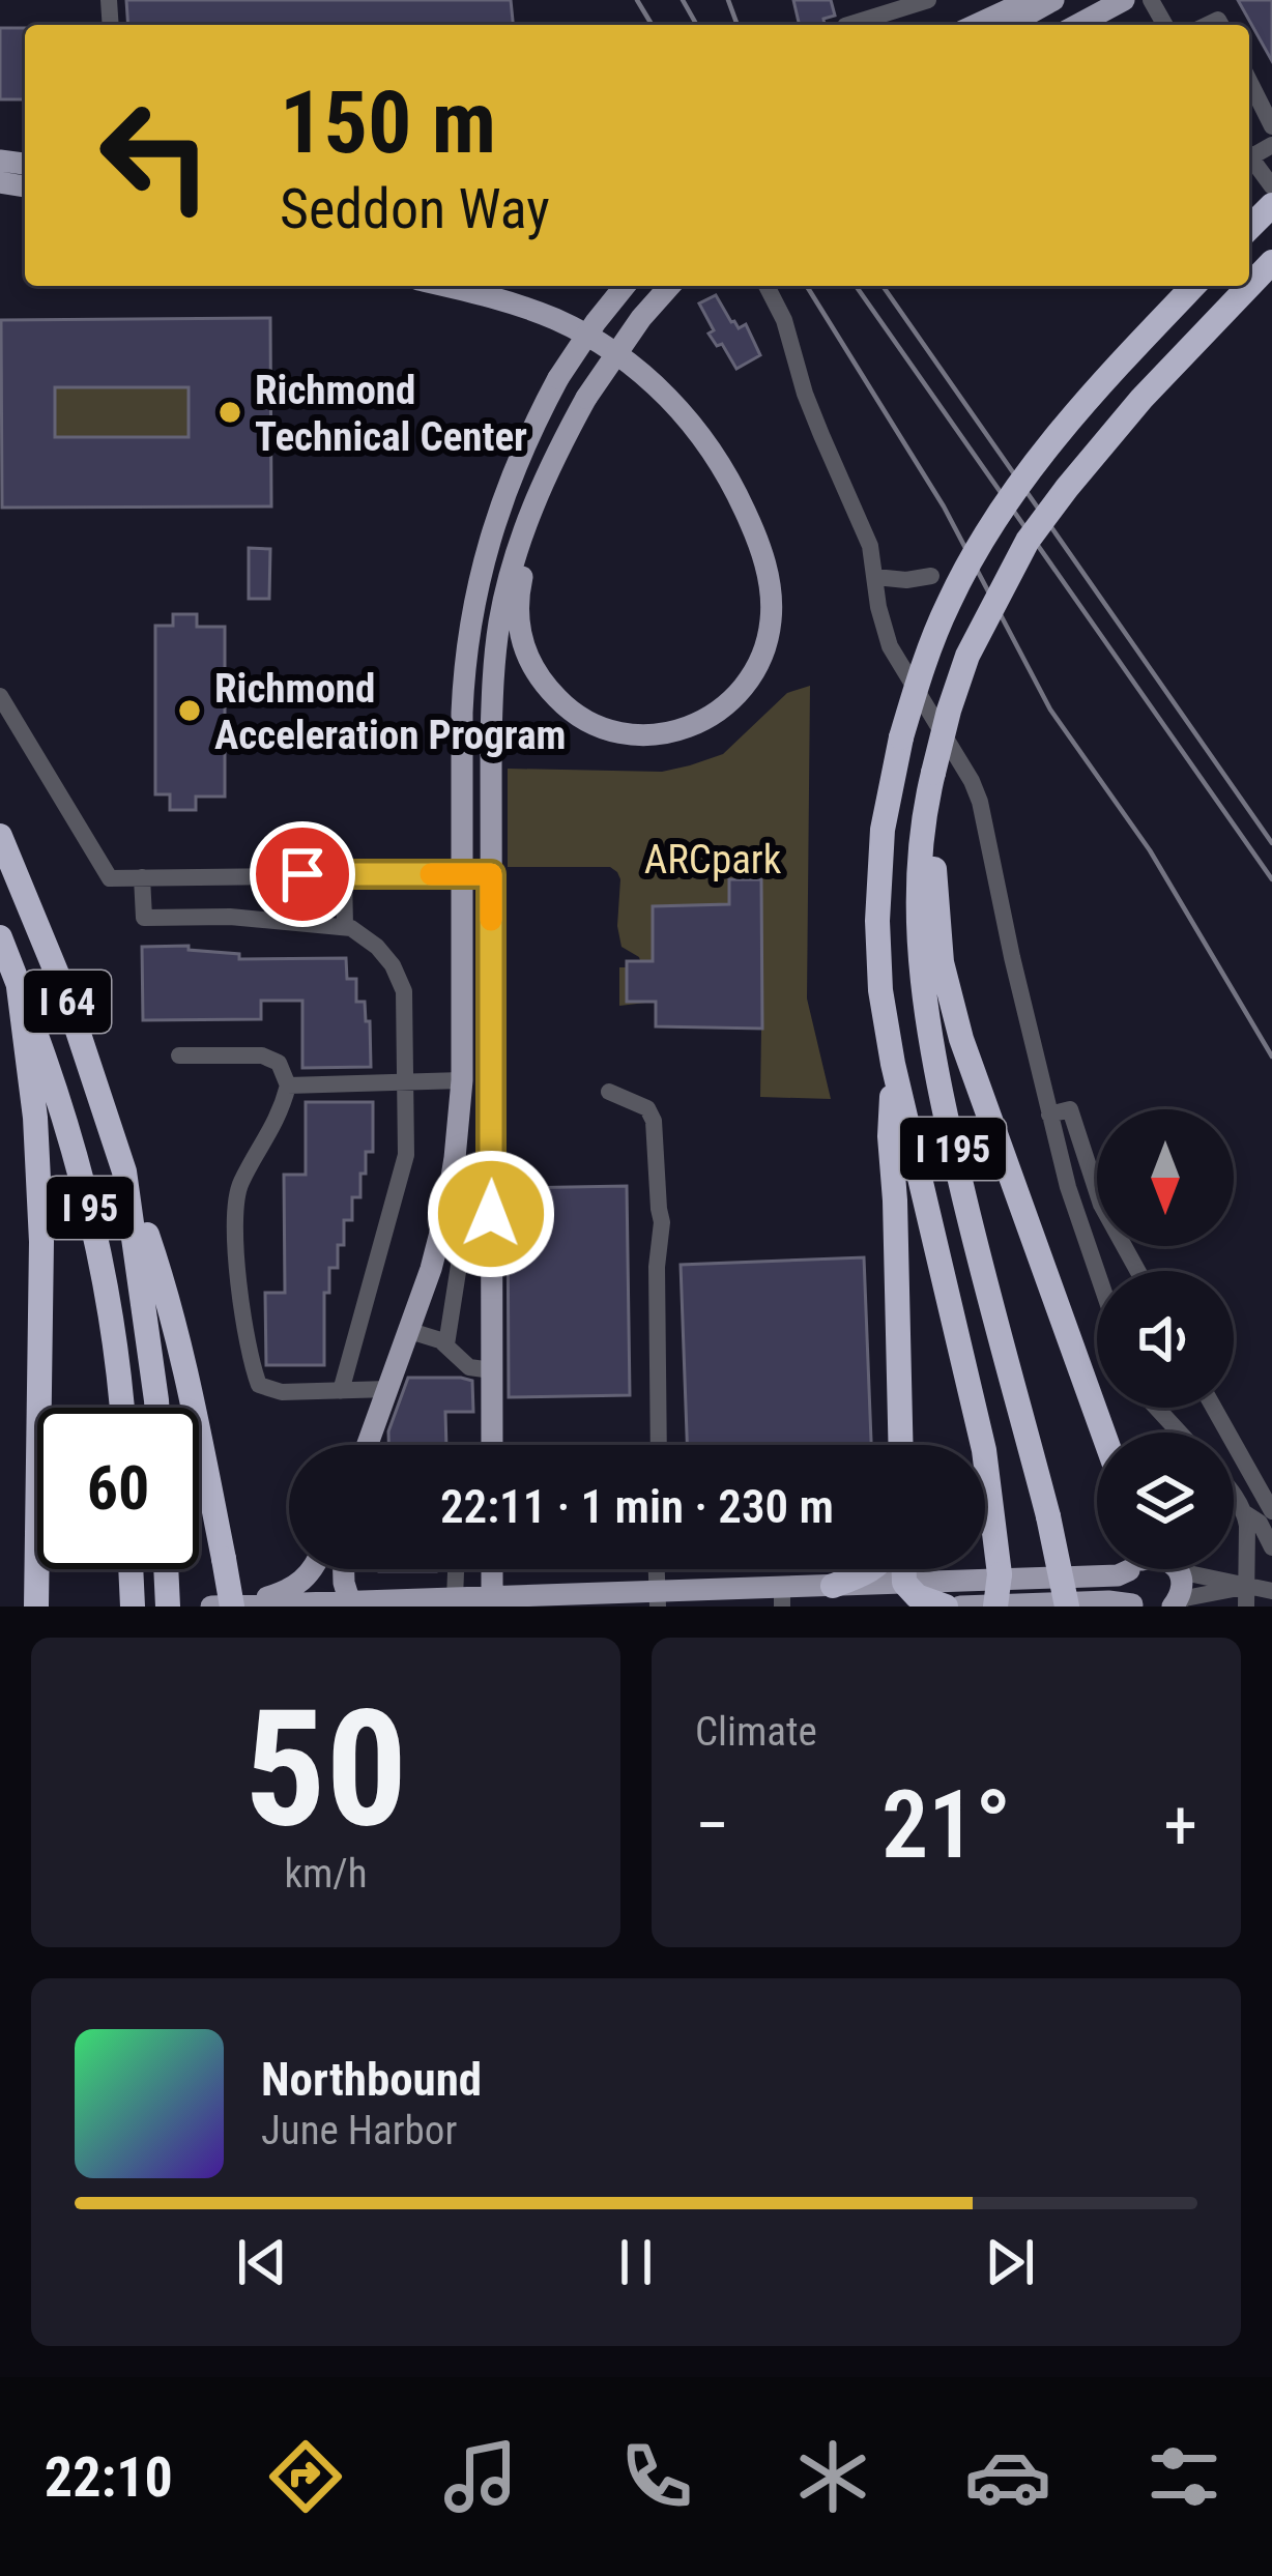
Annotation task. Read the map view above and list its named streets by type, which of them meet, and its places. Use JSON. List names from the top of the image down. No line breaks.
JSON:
{"streets":{"highway":["I 64","I 195","I 95"]},"crossings":[["I 64","I 95"]],"parks":["ARCpark"],"places":["Richmond Technical Center","Richmond Acceleration Program"],"north":"bottom","page":{"turn":["150 m","Seddon Way"],"limit":"60","trip":"22:11 · 1 min · 230 m","tile":[["50","km/h"],"Climate"],"heat":["−","21°","+"],"song":["Northbound","June Harbor"],"tabs":"22:10"}}
